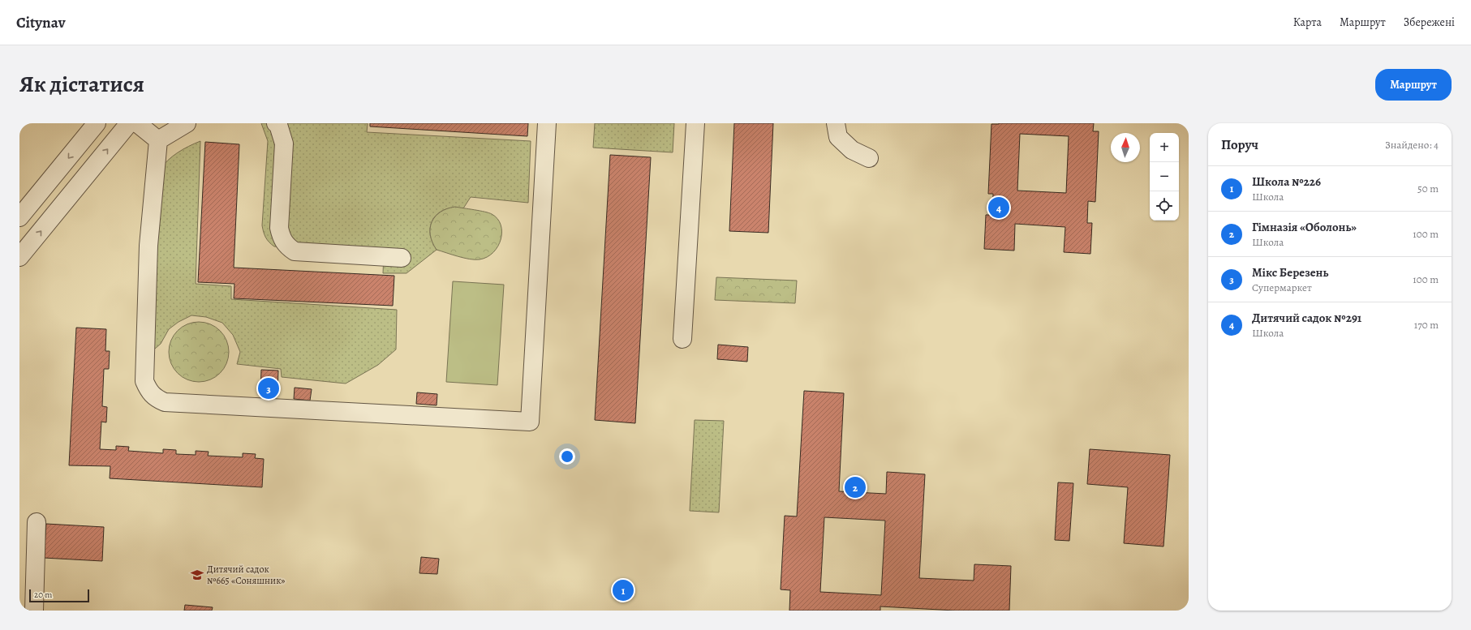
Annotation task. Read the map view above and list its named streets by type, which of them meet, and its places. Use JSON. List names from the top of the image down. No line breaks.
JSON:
{"places":{"school or university":["Дитячий садок №665 «Соняшник»"]},"scale_bar":"20 m","north":"top","page":{"header":"Citynav","nav":["Карта","Маршрут","Збережені"],"title":"Як дістатися","buttons":"Маршрут","heading":["Поруч","Знайдено: 4"],"map_buttons":["+","−"],"list":[{"mark":"1","name":"Школа №226","note":"Школа","value":"50 m"},{"mark":"2","name":"Гімназія «Оболонь»","note":"Школа","value":"100 m"},{"mark":"3","name":"Мікс Березень","note":"Супермаркет","value":"100 m"},{"mark":"4","name":"Дитячий садок №291","note":"Школа","value":"170 m"}],"pins":["4","3","2","1"],"scale":"20 m"}}
